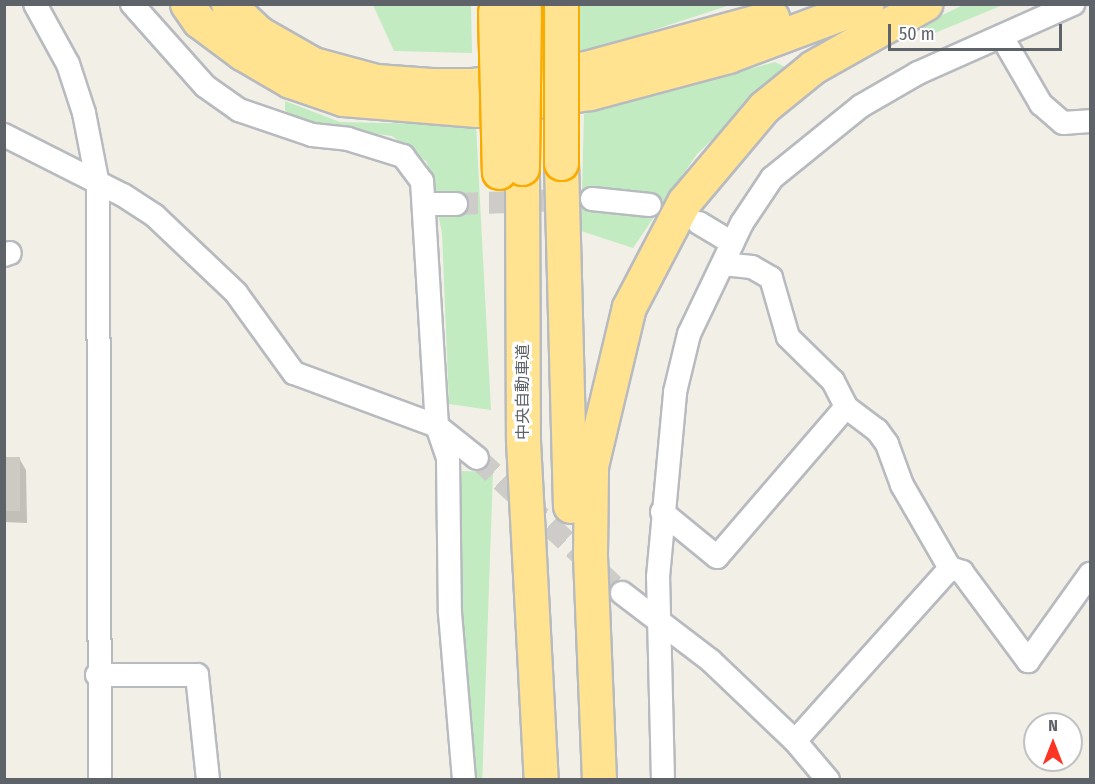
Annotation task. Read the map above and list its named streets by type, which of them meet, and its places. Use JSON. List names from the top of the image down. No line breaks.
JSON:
{"streets":{"highway":["中央自動車道"]},"scale_bar":"50 m","north":"top"}
